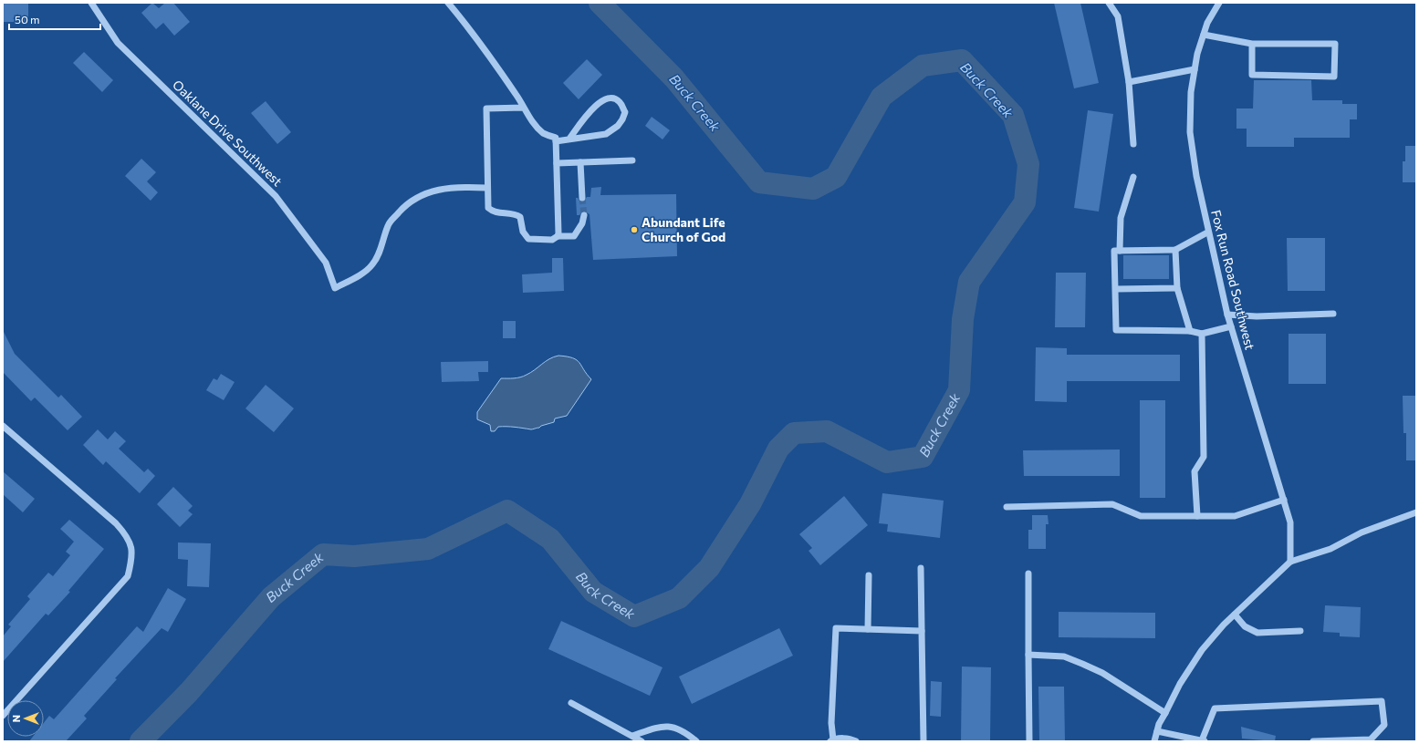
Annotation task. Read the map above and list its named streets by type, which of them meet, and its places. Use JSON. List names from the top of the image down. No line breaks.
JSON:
{"streets":{"street":["Oaklane Drive Southwest","Fox Run Road Southwest"]},"water":["Buck Creek"],"places":["Abundant Life Church of God"],"scale_bar":"50 m","north":"left"}
